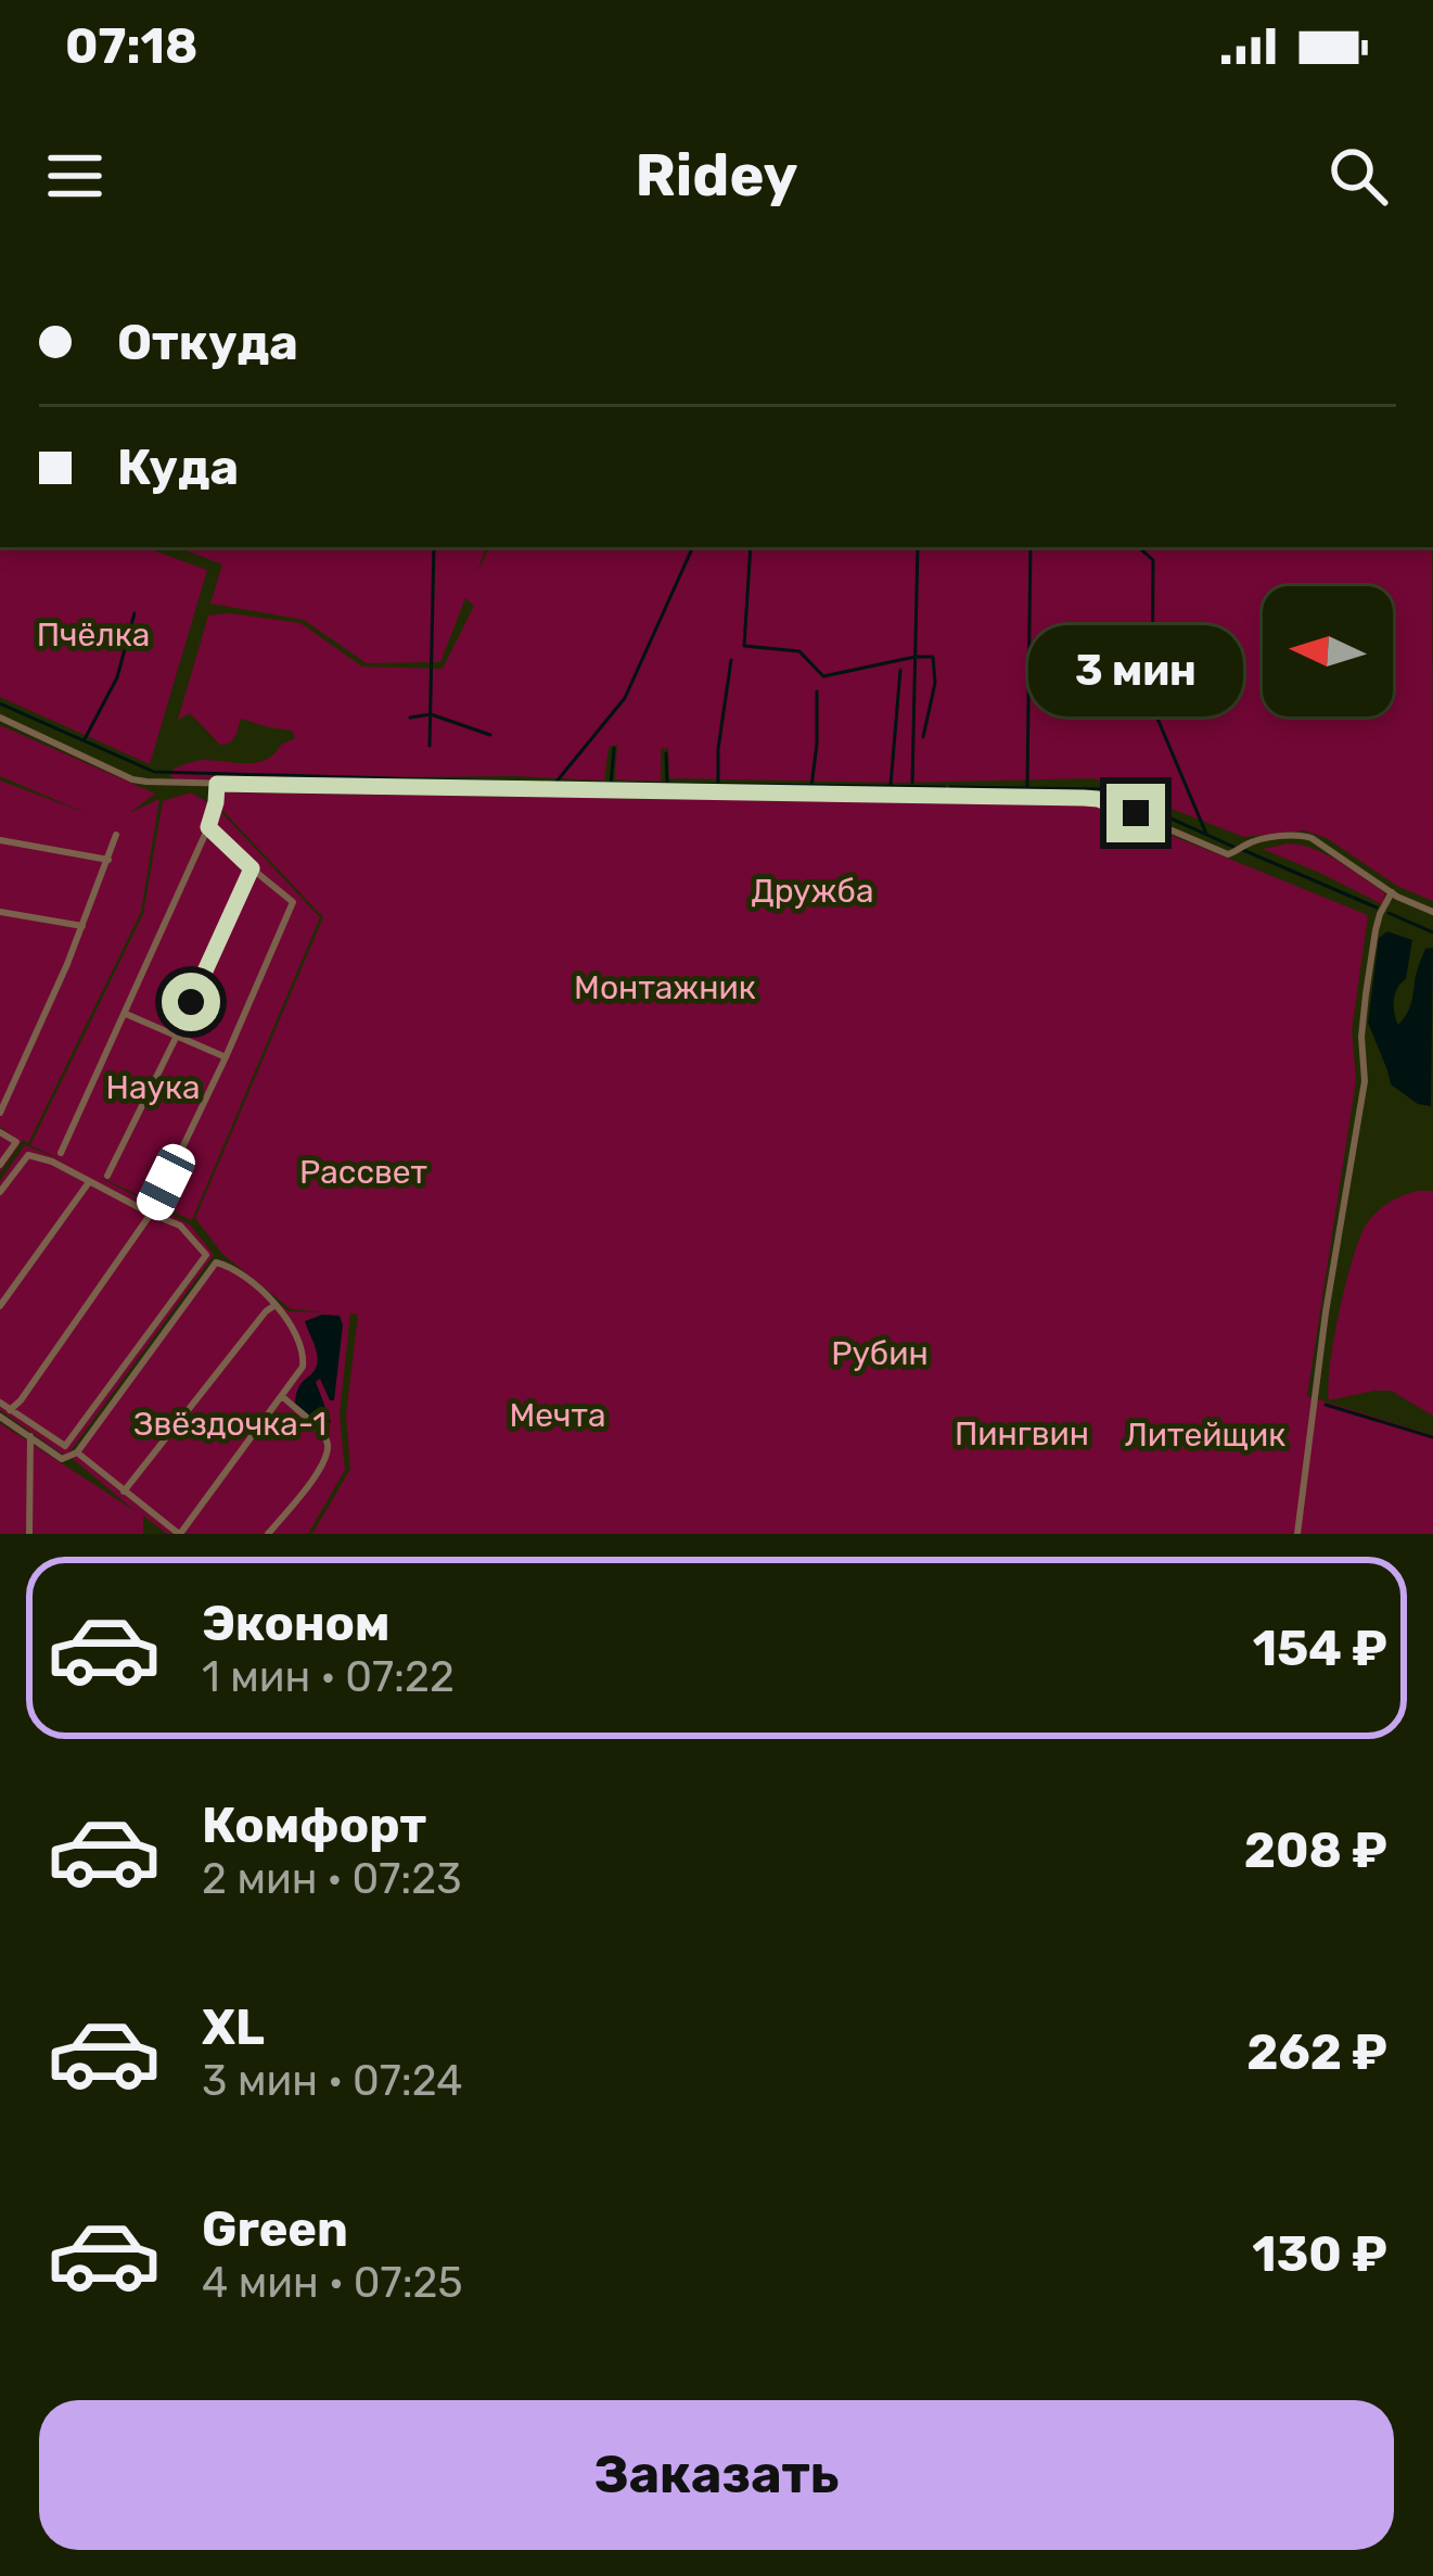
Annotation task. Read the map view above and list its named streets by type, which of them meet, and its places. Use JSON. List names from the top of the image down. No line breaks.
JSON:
{"parks":["Пчёлка","Дружба","Монтажник","Наука","Рассвет","Рубин","Мечта","Звёздочка-1","Пингвин","Литейщик"],"north":"left","page":{"status":"07:18","header":"Ridey","banner":["Откуда","Куда"],"bubble":"3 мин","list":[{"name":"Эконом","note":"1 мин · 07:22","value":"154 ₽"},{"name":"Комфорт","note":"2 мин · 07:23","value":"208 ₽"},{"name":"XL","note":"3 мин · 07:24","value":"262 ₽"},{"name":"Green","note":"4 мин · 07:25","value":"130 ₽"}],"buttons":"Заказать"}}
